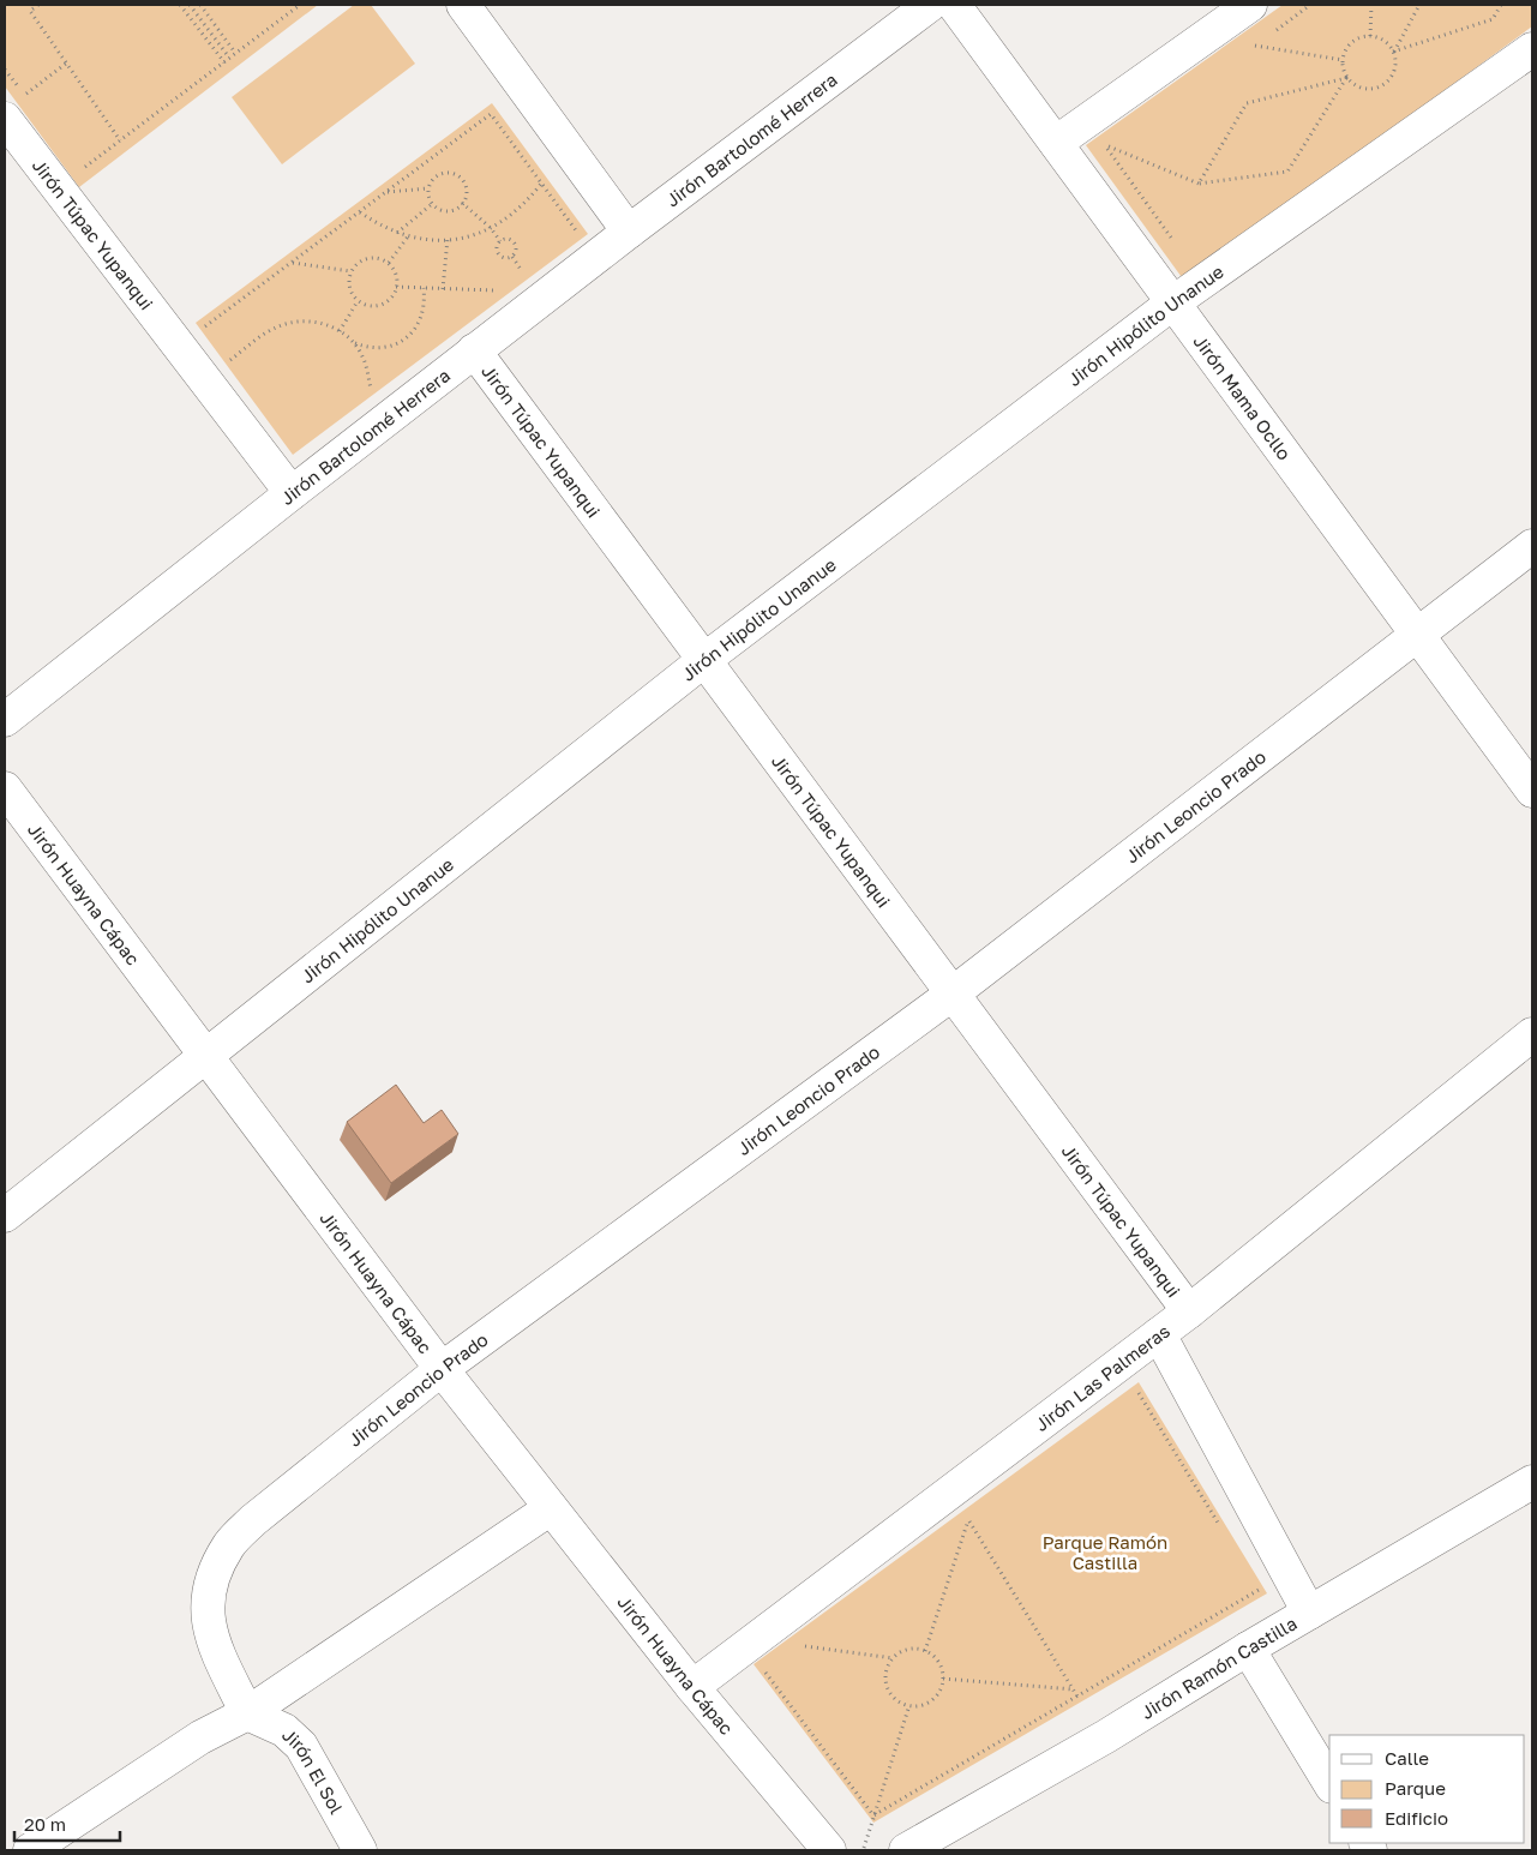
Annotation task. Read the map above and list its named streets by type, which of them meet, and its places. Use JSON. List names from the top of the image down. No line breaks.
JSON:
{"streets":{"street":["Jirón Bartolomé Herrera","Jirón Túpac Yupanqui","Jirón Hipólito Unanue","Jirón Mama Ocllo","Jirón Leoncio Prado","Jirón Huayna Cápac","Jirón Las Palmeras","Jirón Ramón Castilla","Jirón El Sol"]},"crossings":[["Jirón Bartolomé Herrera","Jirón Túpac Yupanqui"],["Jirón Túpac Yupanqui","Jirón Hipólito Unanue"],["Jirón Túpac Yupanqui","Jirón Leoncio Prado"],["Jirón Túpac Yupanqui","Jirón Las Palmeras"],["Jirón Hipólito Unanue","Jirón Mama Ocllo"],["Jirón Hipólito Unanue","Jirón Huayna Cápac"],["Jirón Mama Ocllo","Jirón Leoncio Prado"],["Jirón Leoncio Prado","Jirón Huayna Cápac"],["Jirón Leoncio Prado","Jirón El Sol"],["Jirón Huayna Cápac","Jirón Las Palmeras"]],"parks":["Parque Ramón Castilla"],"legend":["Calle","Parque","Edificio"],"scale_bar":"20 m"}
